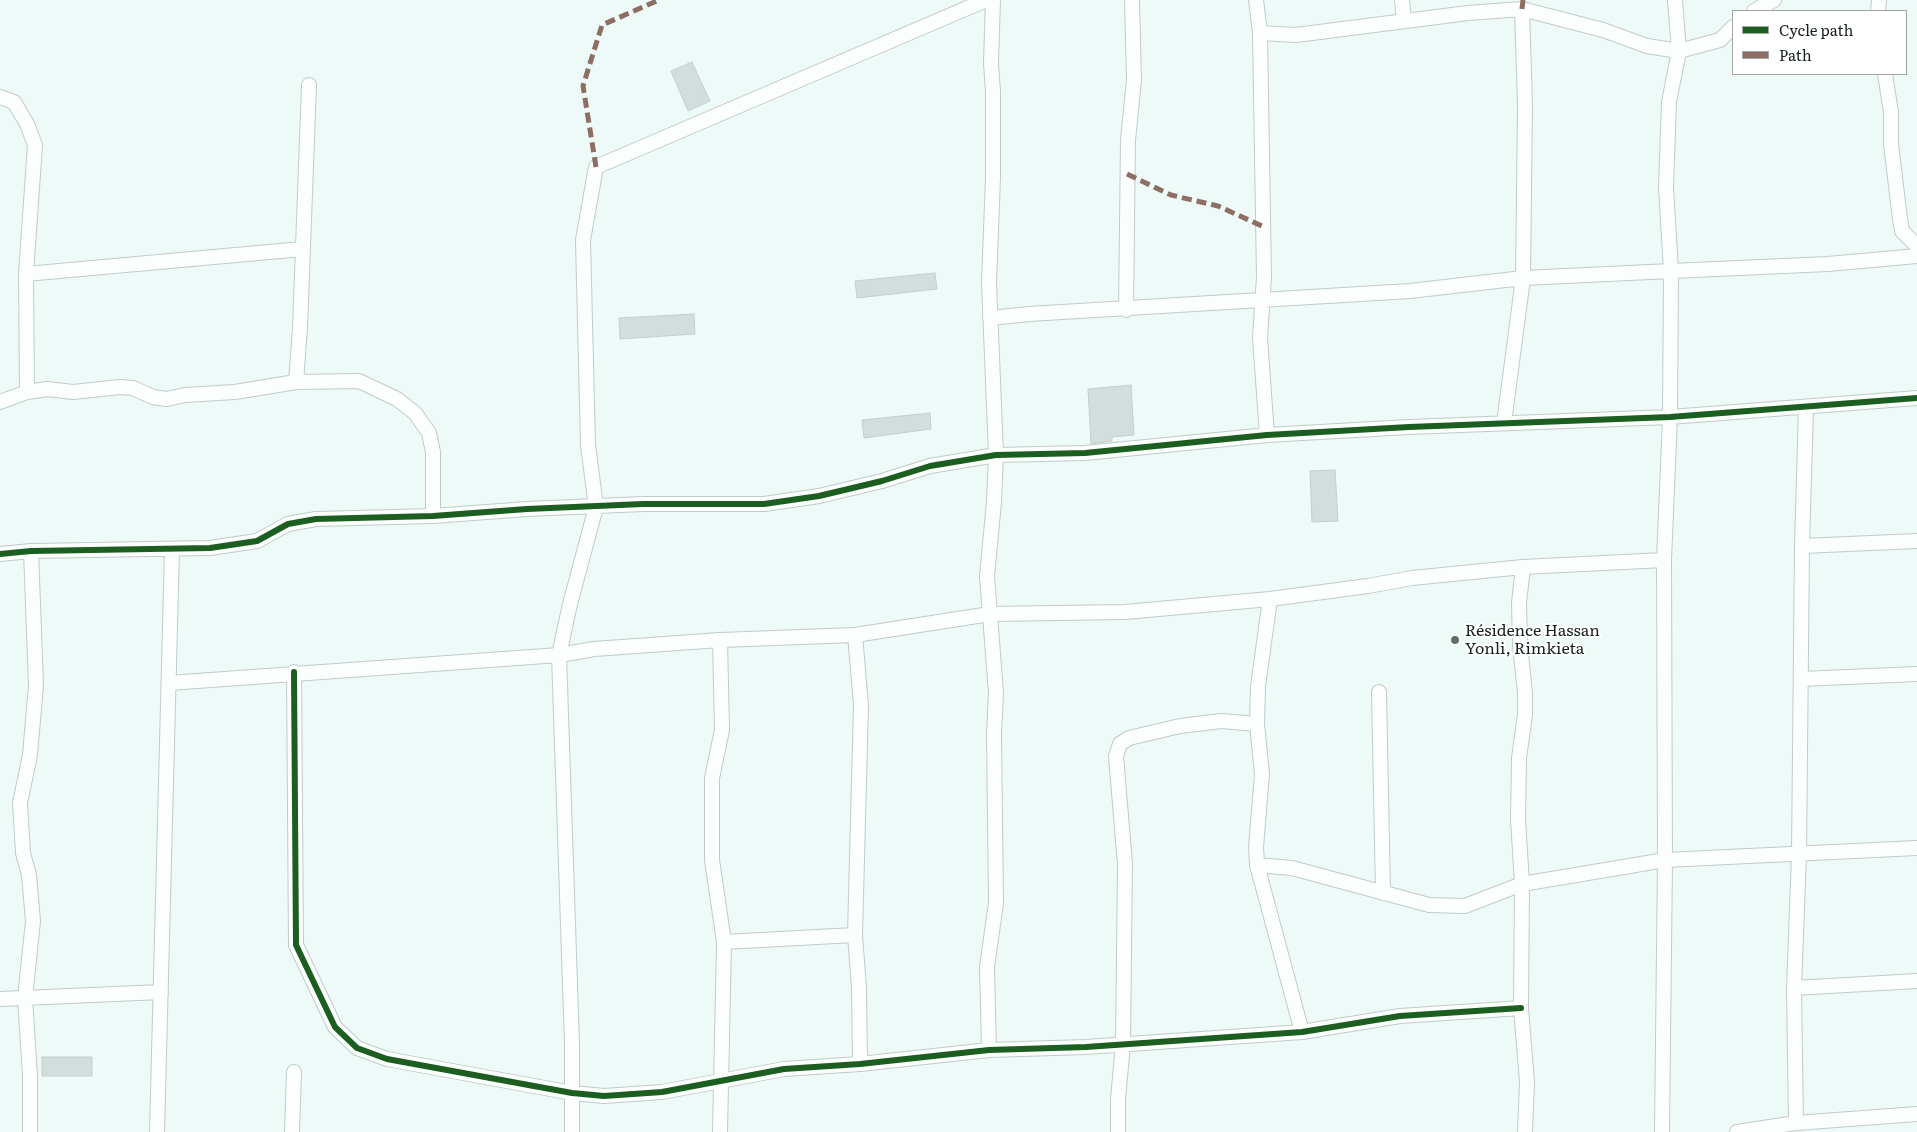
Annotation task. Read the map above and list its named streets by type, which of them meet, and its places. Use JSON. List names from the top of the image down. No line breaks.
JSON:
{"places":["Résidence Hassan Yonli, Rimkieta"],"legend":["Cycle path","Path"]}
